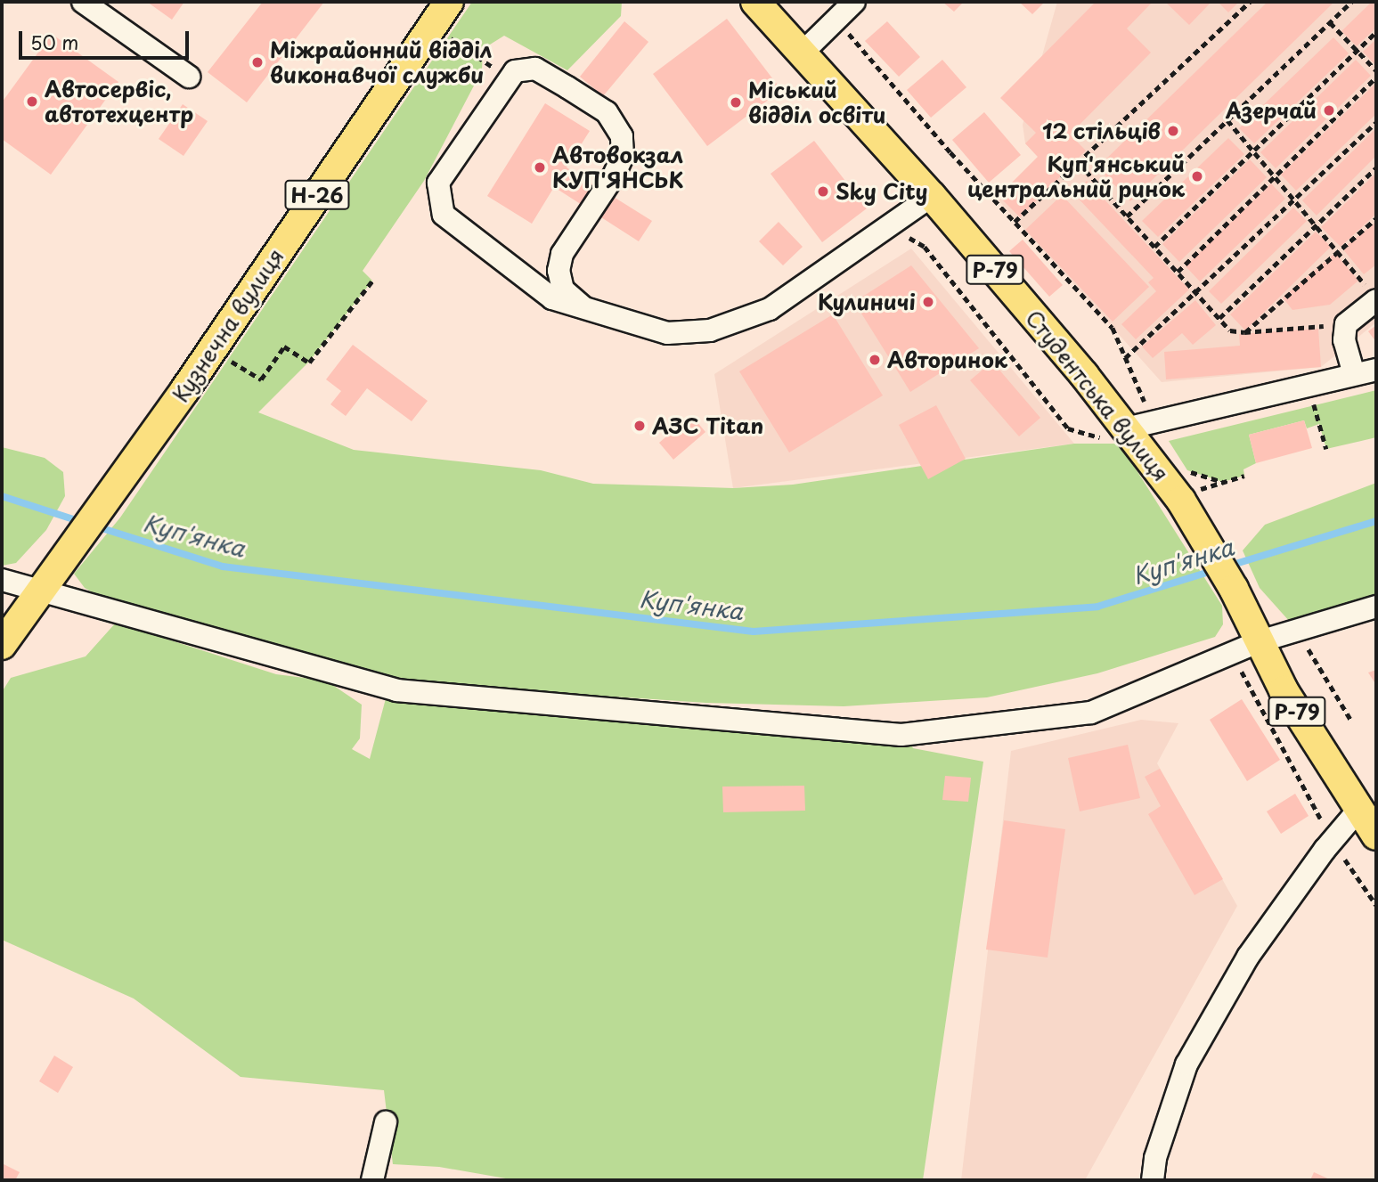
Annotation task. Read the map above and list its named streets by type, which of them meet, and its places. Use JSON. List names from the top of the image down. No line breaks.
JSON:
{"streets":{"main road":["Н-26","Р-79","Кузнечна вулиця","Студентська вулиця"]},"water":["Куп'янка"],"places":["Міжрайонний відділ виконавчої служби","Автосервіс, автотехцентр","Міський відділ освіти","Азерчай","12 стільців","Автовокзал КУП'ЯНСЬК","Куп'янський центральний ринок","Sky City","Кулиничі","Авторинок","АЗС Titan"],"scale_bar":"50 m"}
